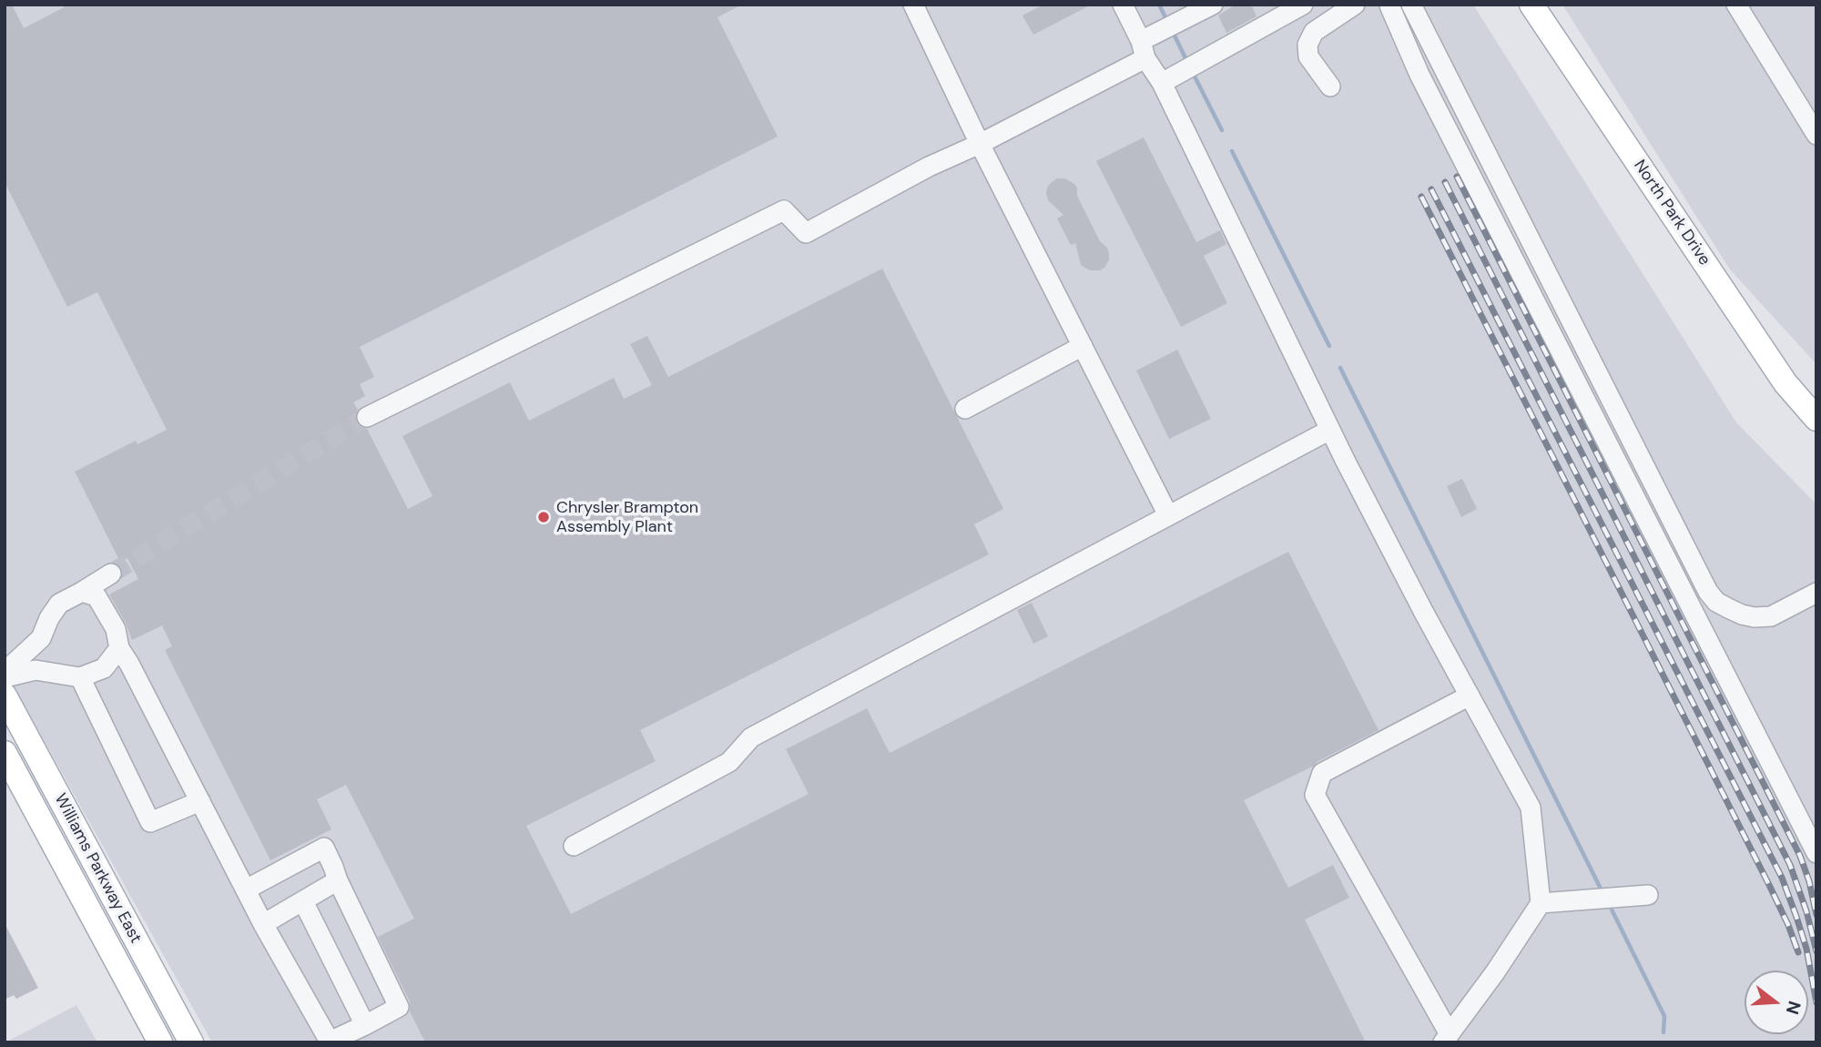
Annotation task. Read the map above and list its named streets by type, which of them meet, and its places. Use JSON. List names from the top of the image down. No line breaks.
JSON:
{"streets":{"main road":["North Park Drive","Williams Parkway East"]},"places":["Chrysler Brampton Assembly Plant"],"north":"right"}
